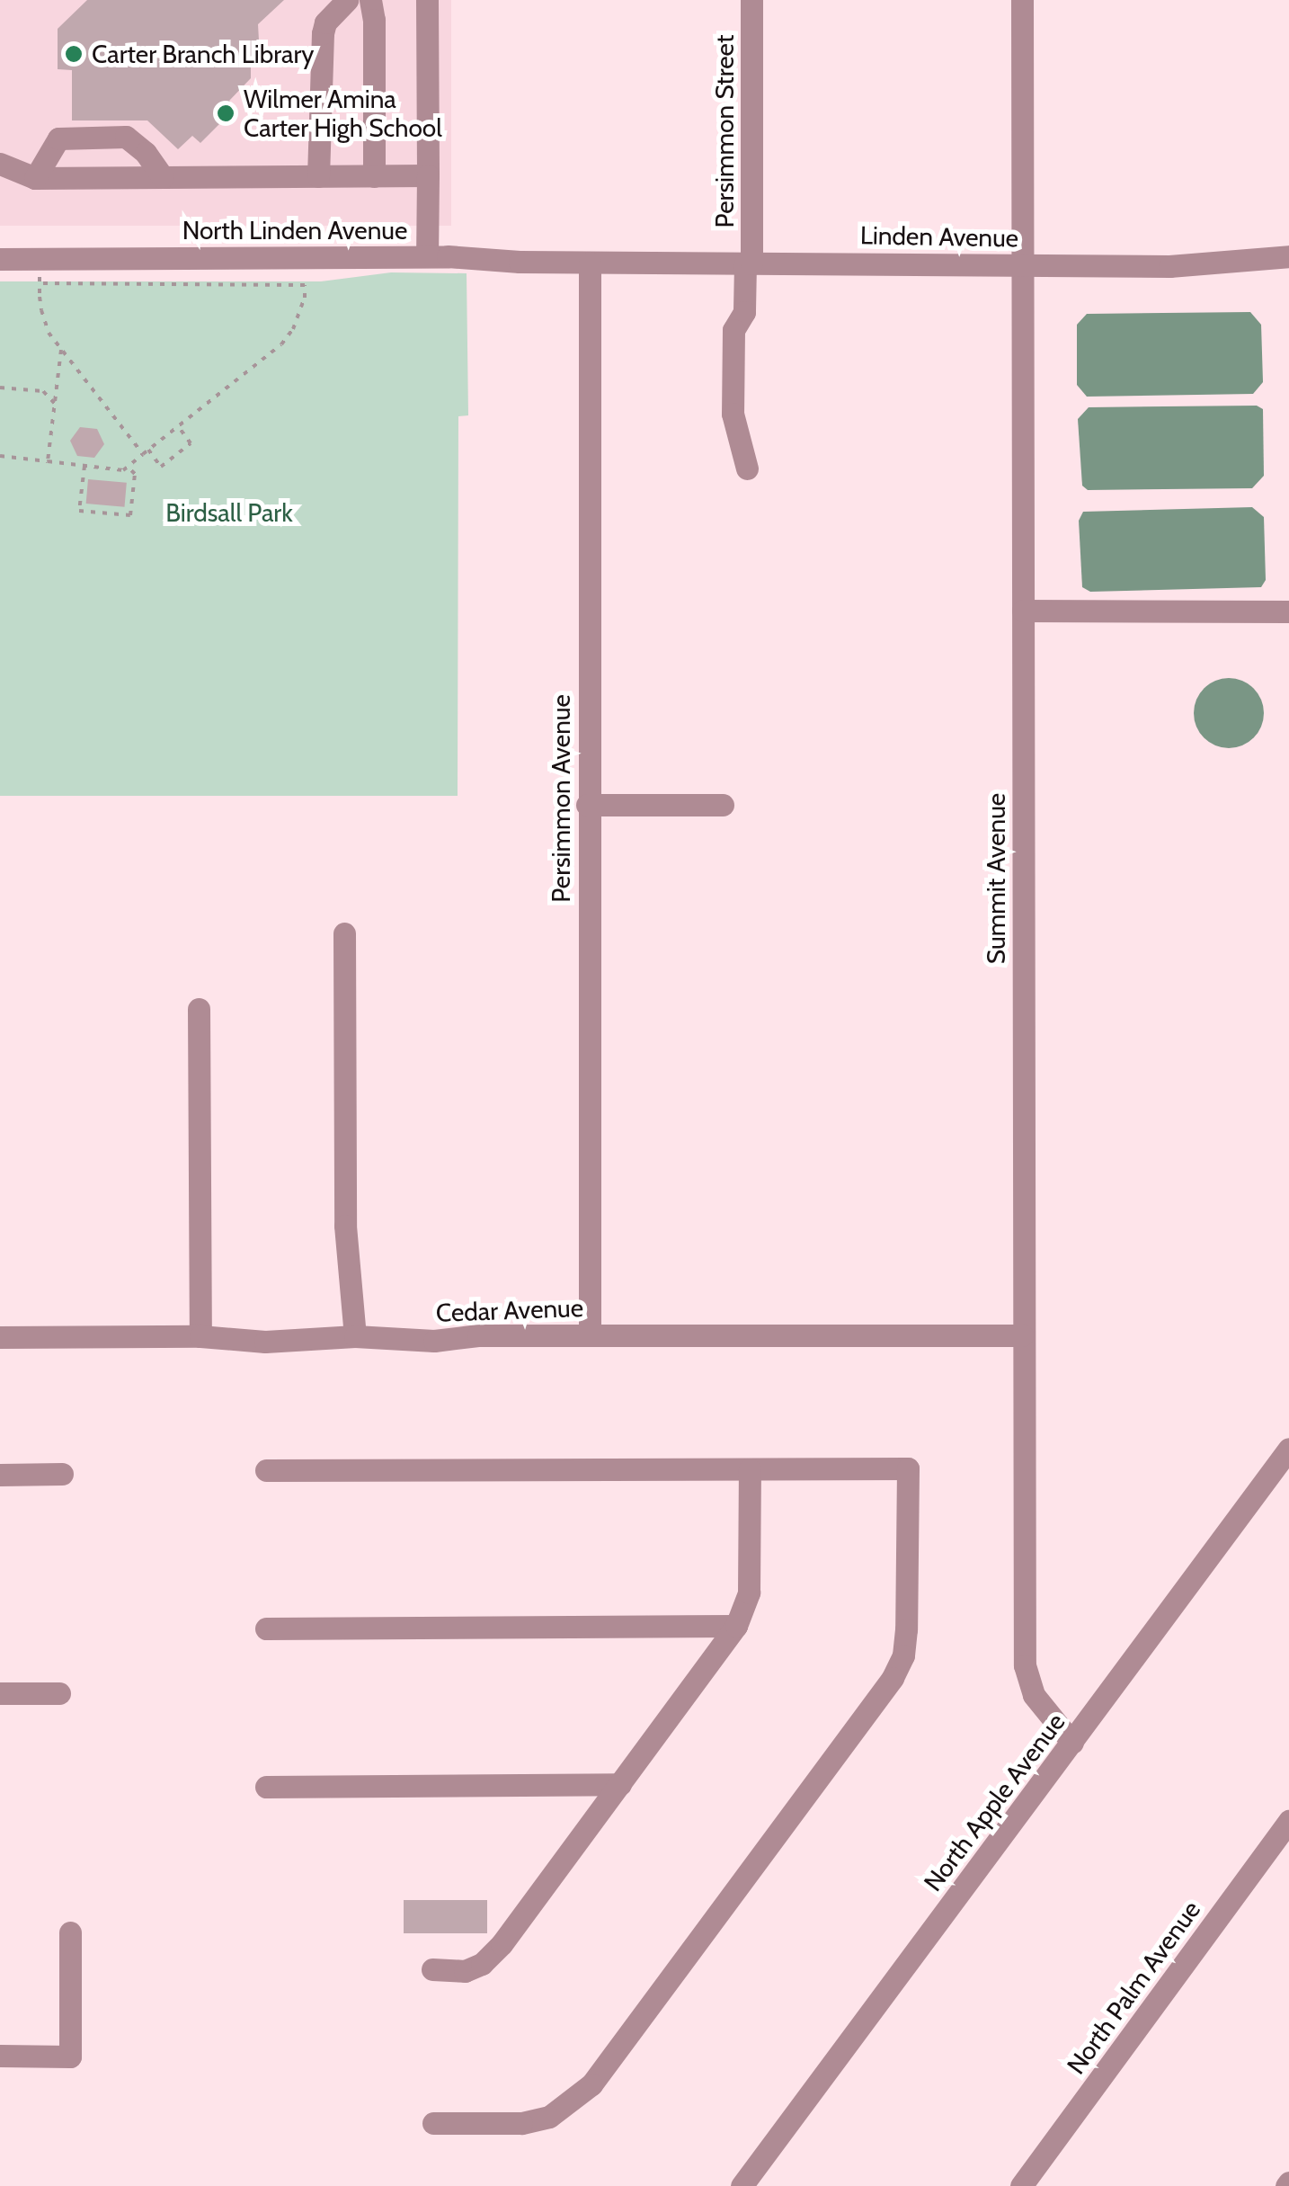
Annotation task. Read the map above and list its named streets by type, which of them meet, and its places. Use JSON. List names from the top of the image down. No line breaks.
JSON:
{"streets":{"street":["Persimmon Street","North Linden Avenue","Linden Avenue","Persimmon Avenue","Summit Avenue","Cedar Avenue","North Apple Avenue","North Palm Avenue"]},"crossings":[["Persimmon Street","Linden Avenue"],["North Linden Avenue","Linden Avenue"],["North Linden Avenue","Persimmon Avenue"],["Linden Avenue","Persimmon Avenue"],["Linden Avenue","Summit Avenue"],["Persimmon Avenue","Cedar Avenue"],["Summit Avenue","Cedar Avenue"],["Summit Avenue","North Apple Avenue"]],"parks":["Birdsall Park"],"places":["Carter Branch Library","Wilmer Amina Carter High School"]}
